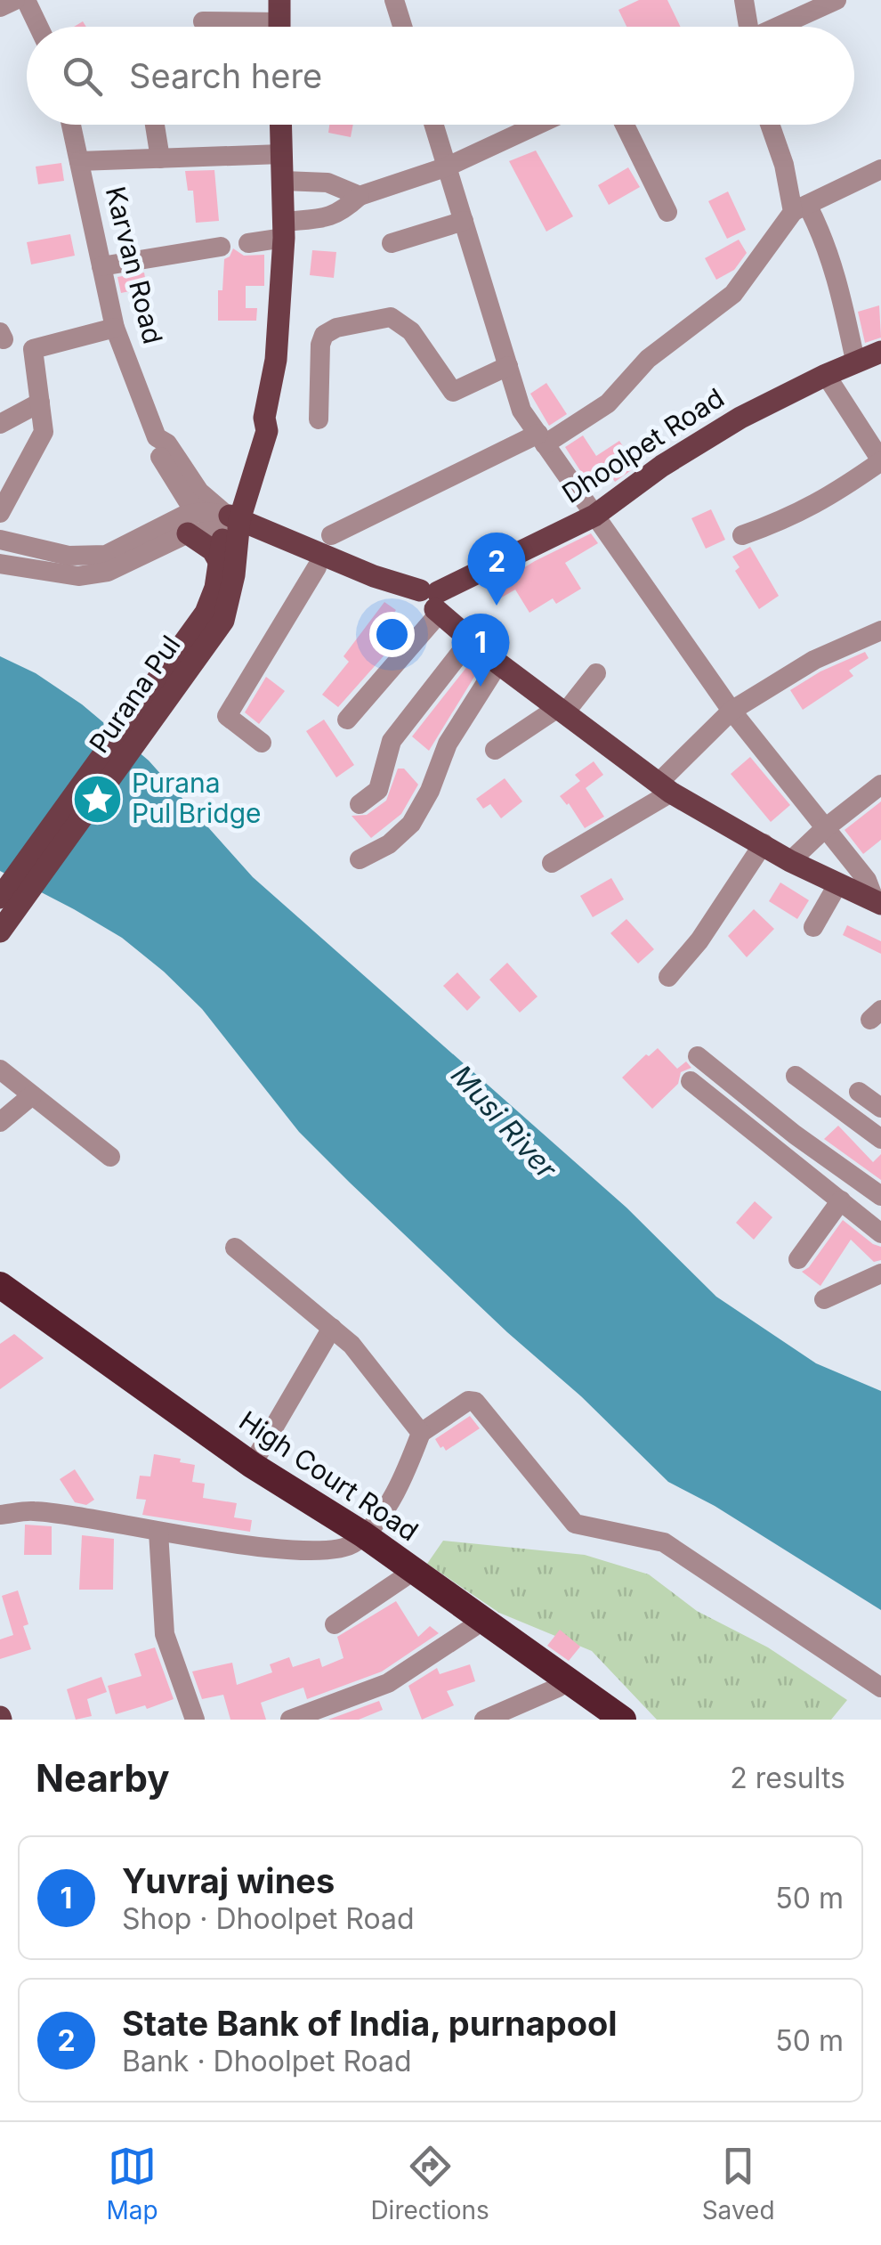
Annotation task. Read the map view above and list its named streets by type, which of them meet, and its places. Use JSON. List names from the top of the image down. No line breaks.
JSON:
{"streets":{"highway":["High Court Road"],"main road":["Karvan Road","Dhoolpet Road","Purana Pul"]},"crossings":[["Karvan Road","Dhoolpet Road"]],"water":["Musi River"],"places":{"place":["Purana Pul Bridge"]},"page":{"search":"Search here","pins":["2","1"],"heading":["Nearby","2 results"],"list":[{"mark":"1","name":"Yuvraj wines","note":"Shop · Dhoolpet Road","value":"50 m"},{"mark":"2","name":"State Bank of India, purnapool","note":"Bank · Dhoolpet Road","value":"50 m"}],"nav":["Map","Directions","Saved"]}}
